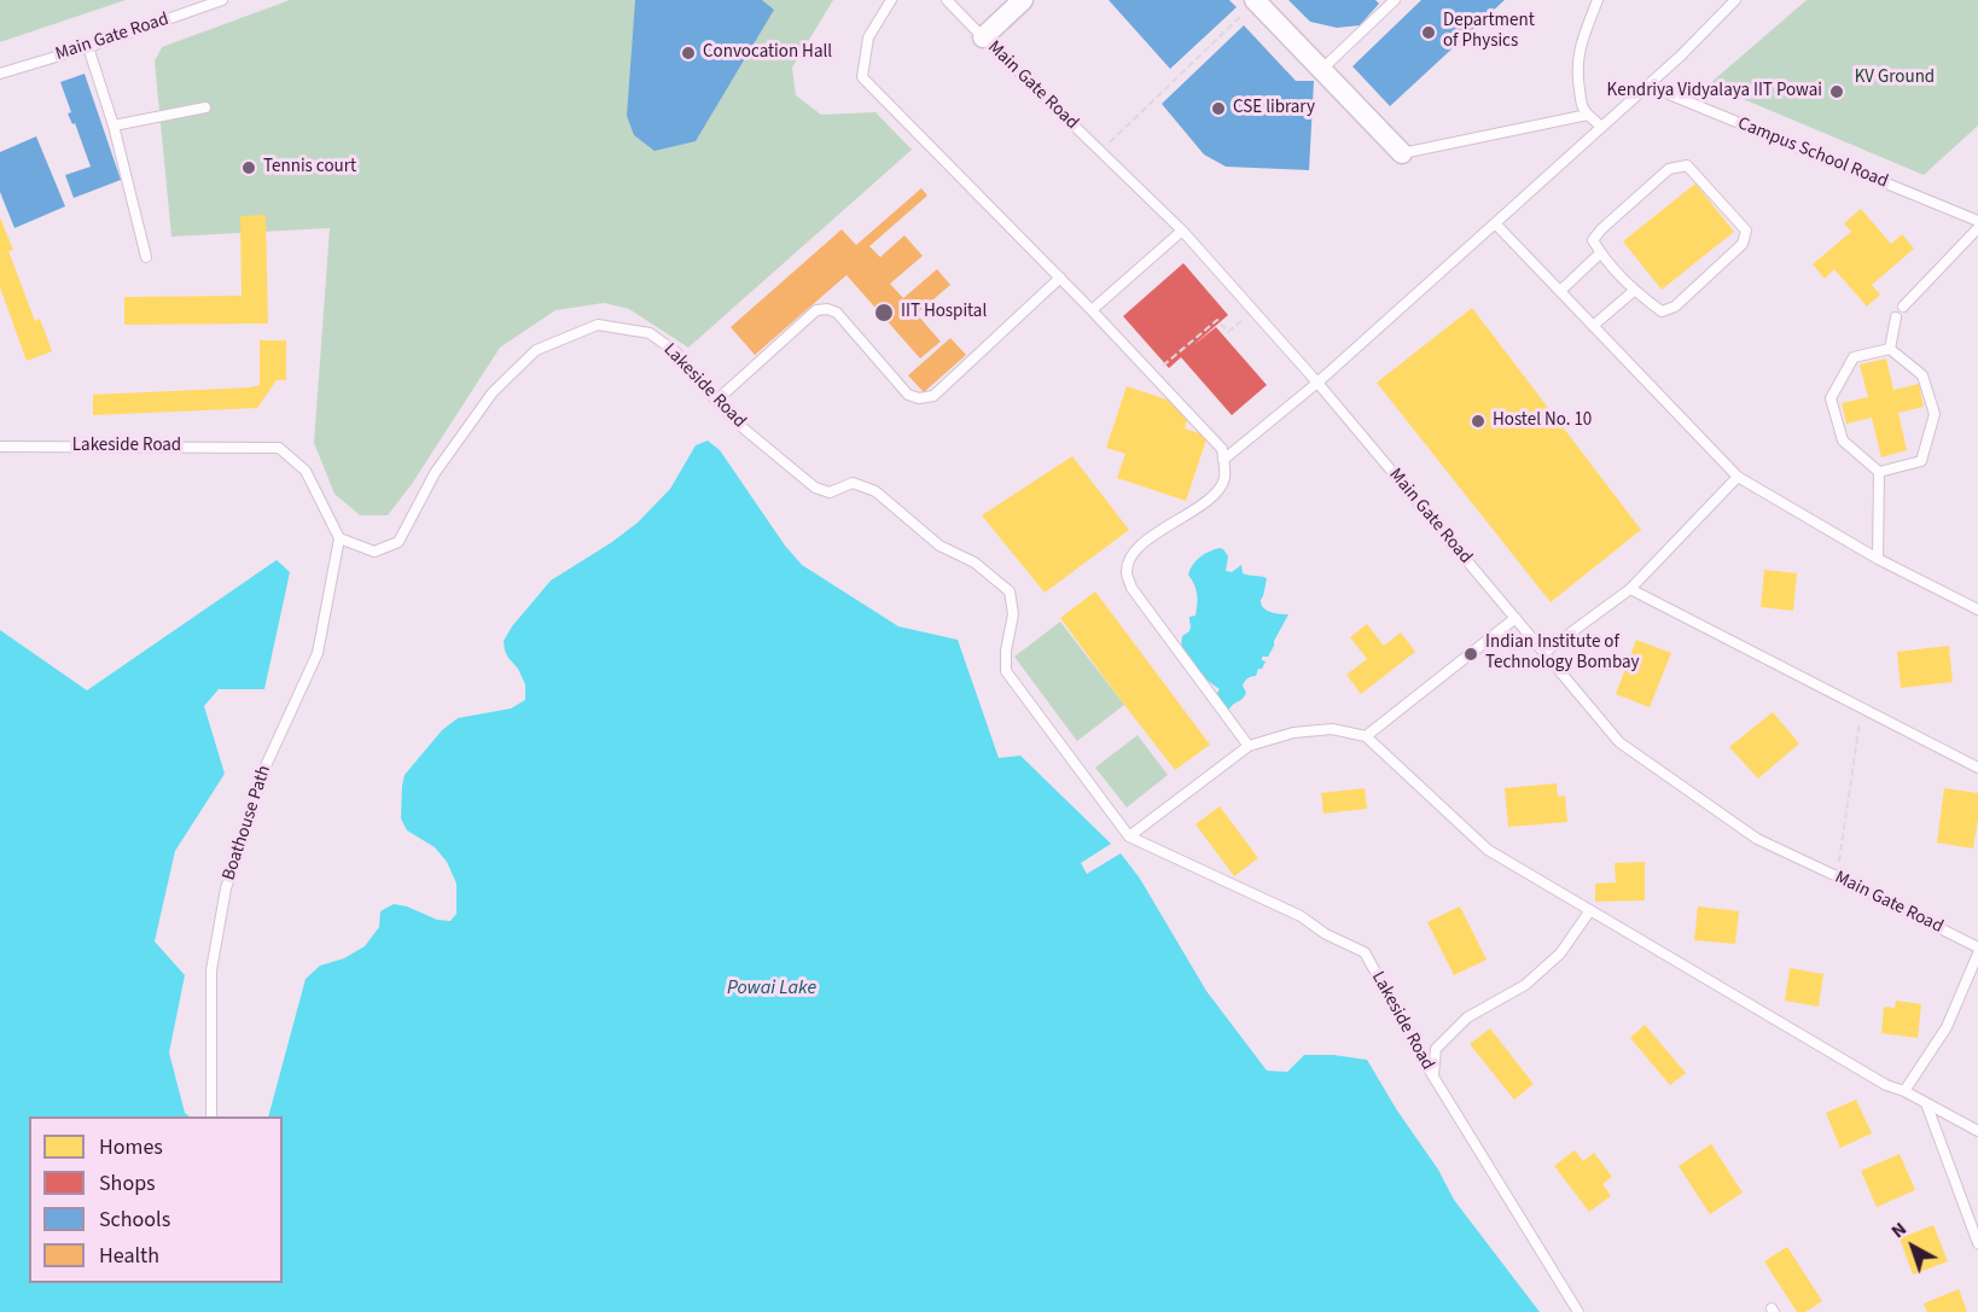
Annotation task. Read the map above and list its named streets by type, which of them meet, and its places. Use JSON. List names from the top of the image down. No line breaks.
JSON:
{"streets":{"lane":["Main Gate Road","Campus School Road","Lakeside Road","Boathouse Path"]},"crossings":[["Lakeside Road","Boathouse Path"]],"water":["Powai Lake"],"parks":["KV Ground"],"places":["Department of Physics","Convocation Hall","Kendriya Vidyalaya IIT Powai","CSE library","Tennis court","IIT Hospital","Hostel No. 10","Indian Institute of Technology Bombay"],"legend":["Homes","Shops","Schools","Health"],"north":"top left"}
